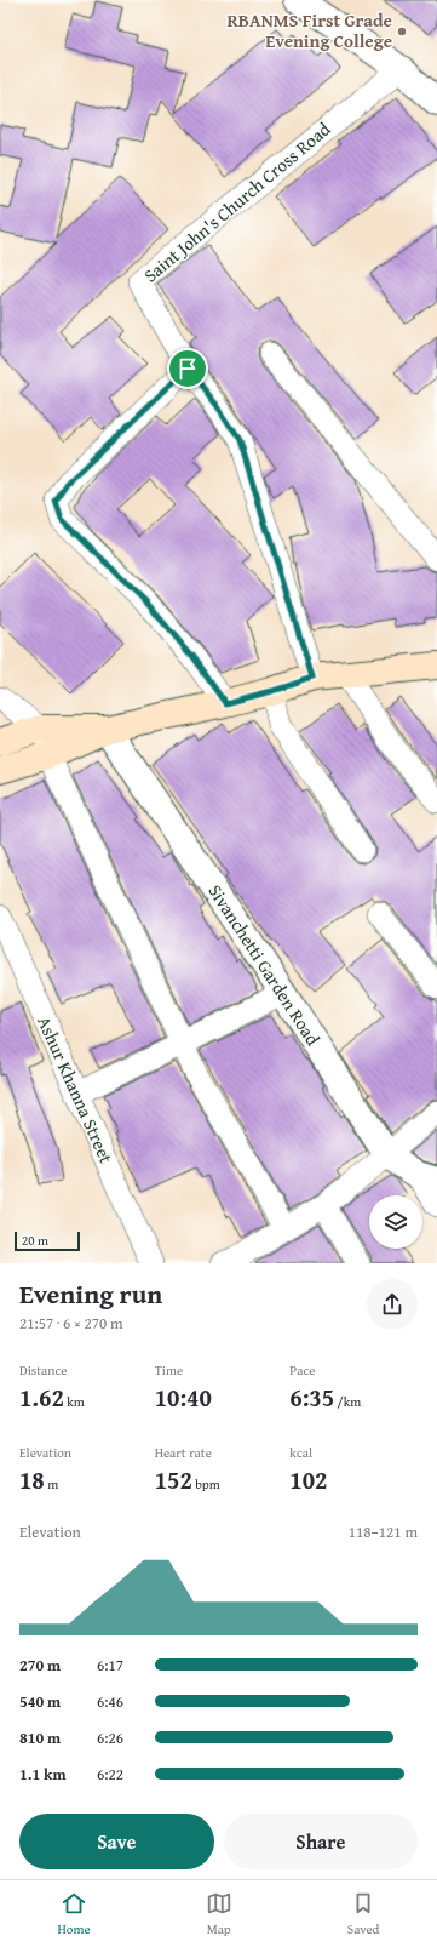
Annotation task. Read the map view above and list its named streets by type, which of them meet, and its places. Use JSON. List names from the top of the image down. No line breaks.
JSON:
{"streets":{"street":["Saint John's Church Cross Road","Sivanchetti Garden Road","Ashur Khanna Street"]},"places":["RBANMS First Grade Evening College"],"scale_bar":"20 m","page":{"scale":"20 m","heading":["Evening run","21:57 · 6 × 270 m"],"stats":[["Distance","1.62 km"],["Time","10:40"],["Pace","6:35 /km"],["Elevation","18 m"],["Heart rate","152 bpm"],["kcal","102"]],"chart":["Elevation","118–121 m"],"list":[{"name":"270 m","note":"6:17"},{"name":"540 m","note":"6:46"},{"name":"810 m","note":"6:26"},{"name":"1.1 km","note":"6:22"}],"buttons":["Save","Share"],"tabs":["Home","Map","Saved"]}}
